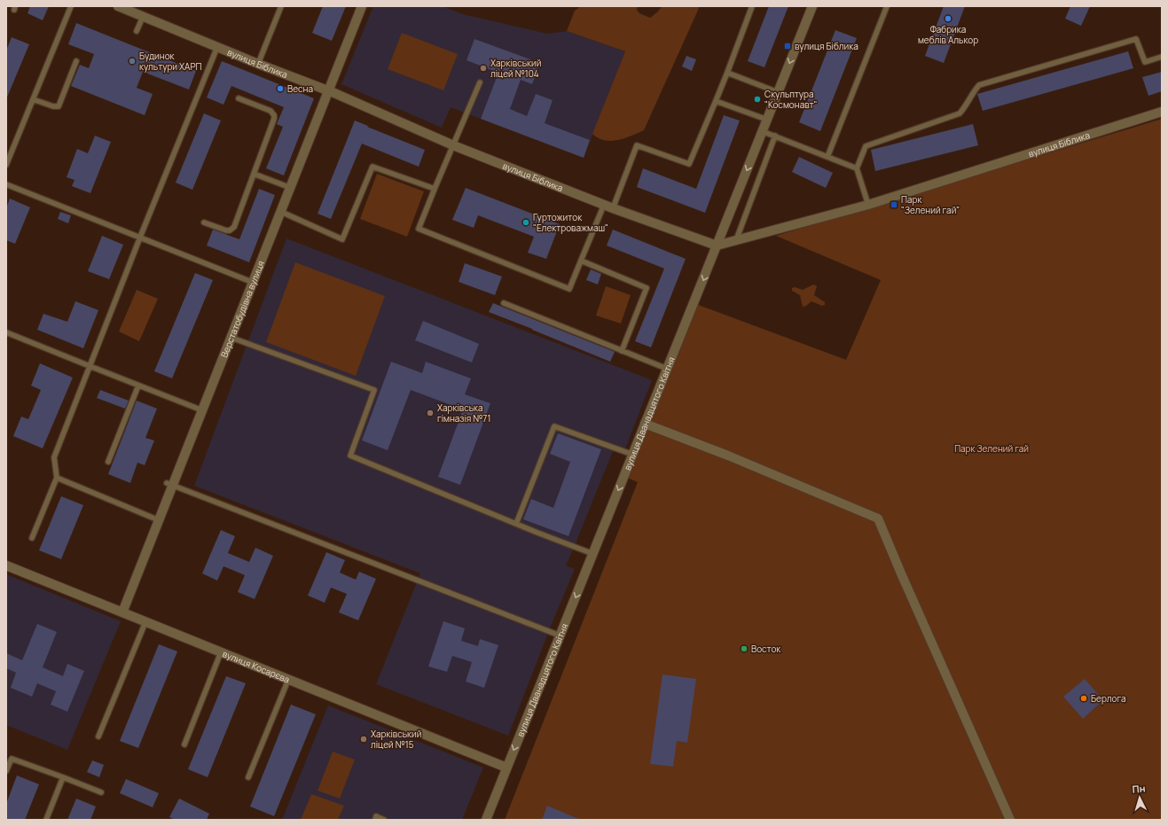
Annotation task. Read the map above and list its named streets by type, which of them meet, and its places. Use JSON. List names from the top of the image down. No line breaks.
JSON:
{"streets":{"street":["вулиця Біблика","Верстатобудівна вулиця","вулиця Дванадцятого Квітня","вулиця Косарєва"]},"crossings":[["вулиця Біблика","Верстатобудівна вулиця"],["вулиця Біблика","вулиця Дванадцятого Квітня"],["Верстатобудівна вулиця","вулиця Косарєва"],["вулиця Дванадцятого Квітня","вулиця Косарєва"]],"one_way":["вулиця Дванадцятого Квітня"],"parks":["Парк Зелений гай"],"places":{"other":["Фабрика меблів Алькор","Будинок культури ХАРП","Харківський ліцей №104","Весна","Скульптура \"Космонавт\"","Гуртожиток \"Електроважмаш\"","Харківська гімназія №71","Восток","Берлога","Харківський ліцей №15"],"transit":["вулиця Біблика","Парк \"Зелений гай\""]},"north":"top"}
